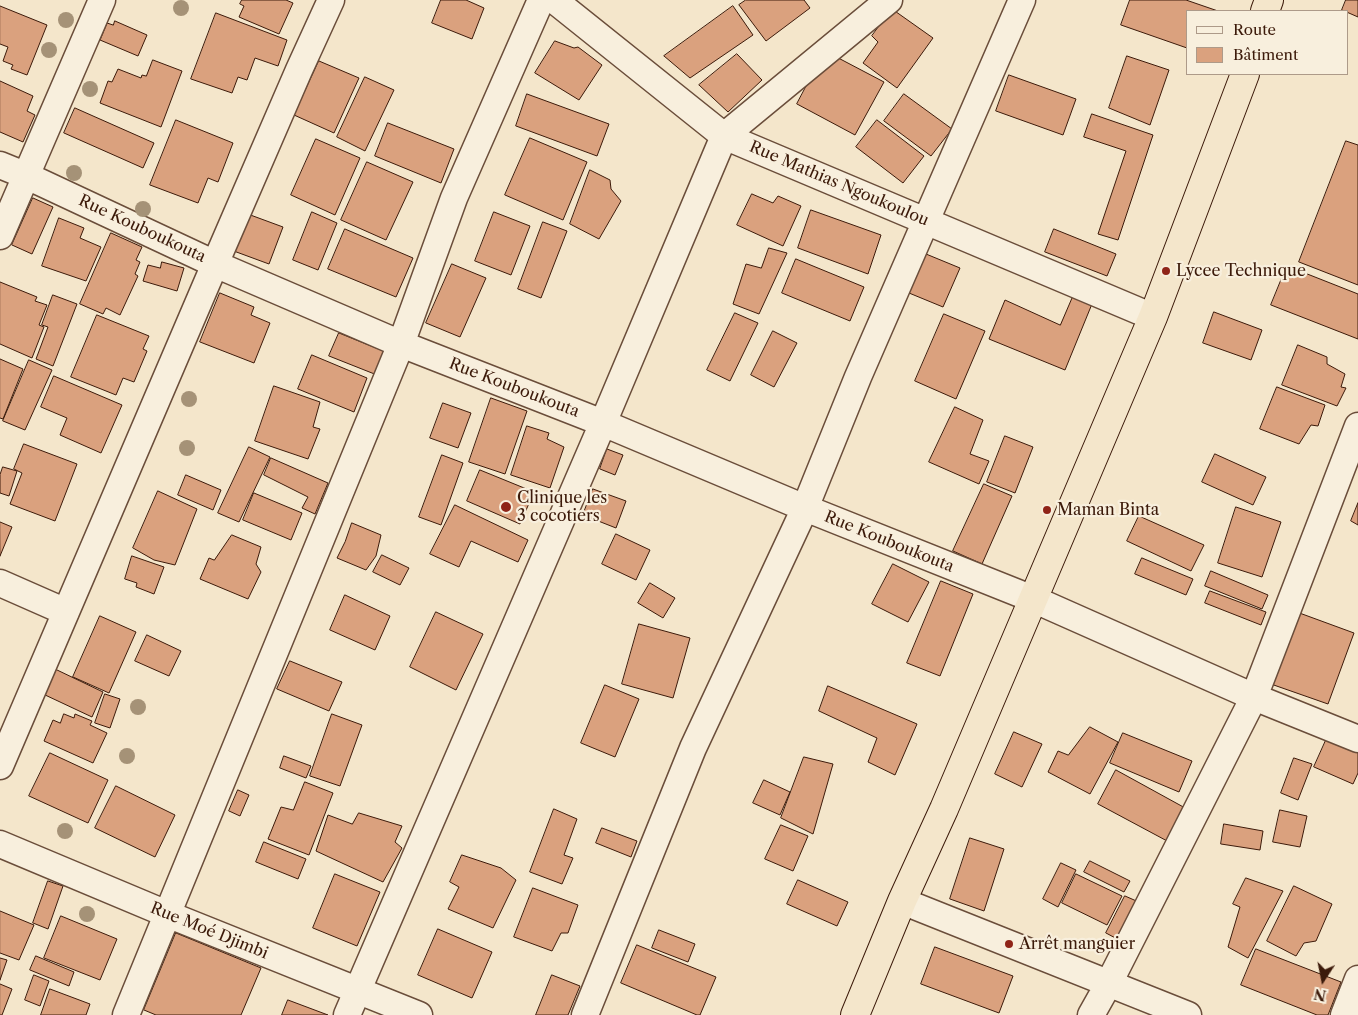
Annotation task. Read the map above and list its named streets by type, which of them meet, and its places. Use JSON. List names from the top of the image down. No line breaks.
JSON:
{"streets":{"street":["Rue Mathias Ngoukoulou","Rue Kouboukouta","Rue Moé Djimbi"]},"places":["Lycee Technique","Clinique les 3 cocotiers","Maman Binta","Arrêt manguier"],"legend":["Route","Bâtiment"],"north":"bottom"}
